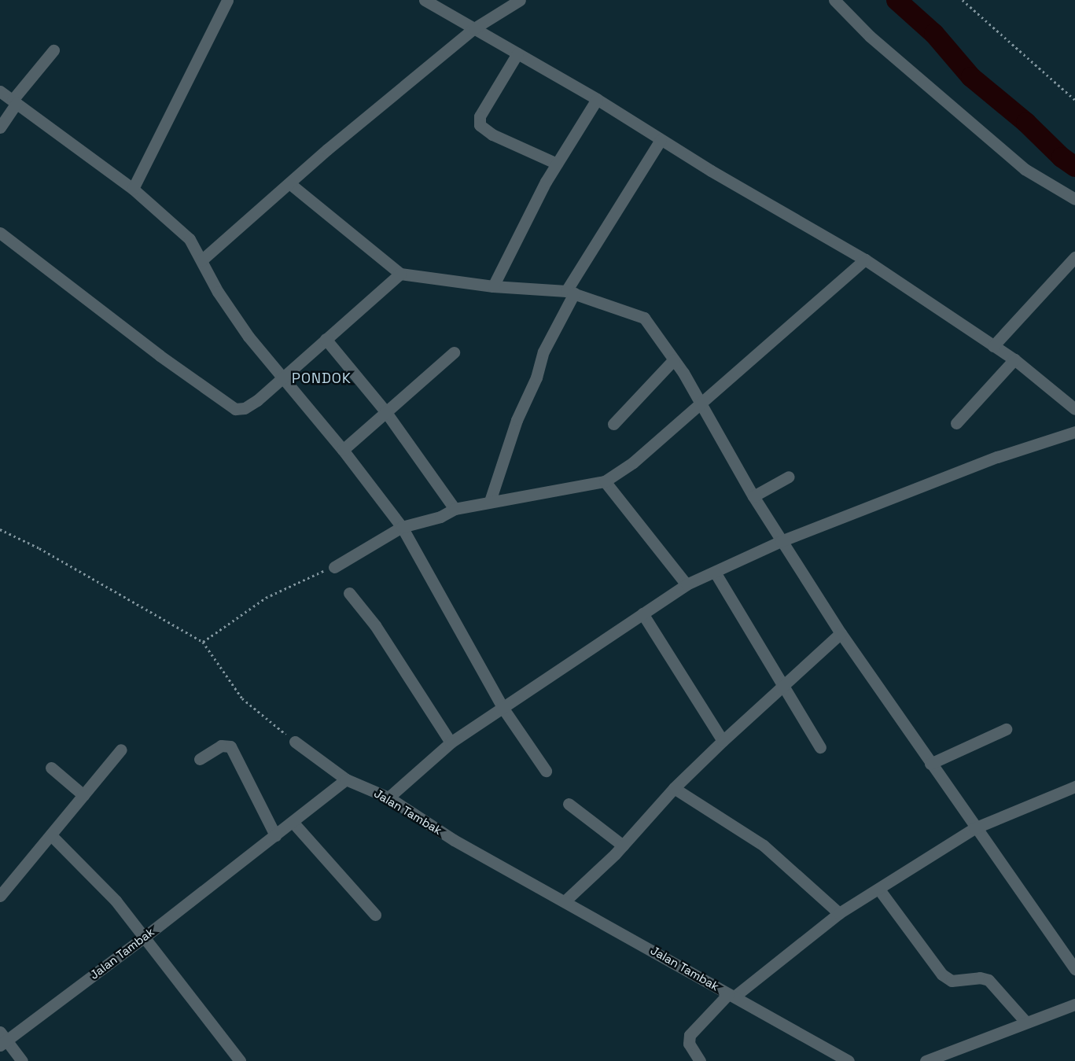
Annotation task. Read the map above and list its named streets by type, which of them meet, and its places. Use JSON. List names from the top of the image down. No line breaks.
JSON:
{"streets":{"street":["Jalan Tambak"]},"districts":["PONDOK"]}
